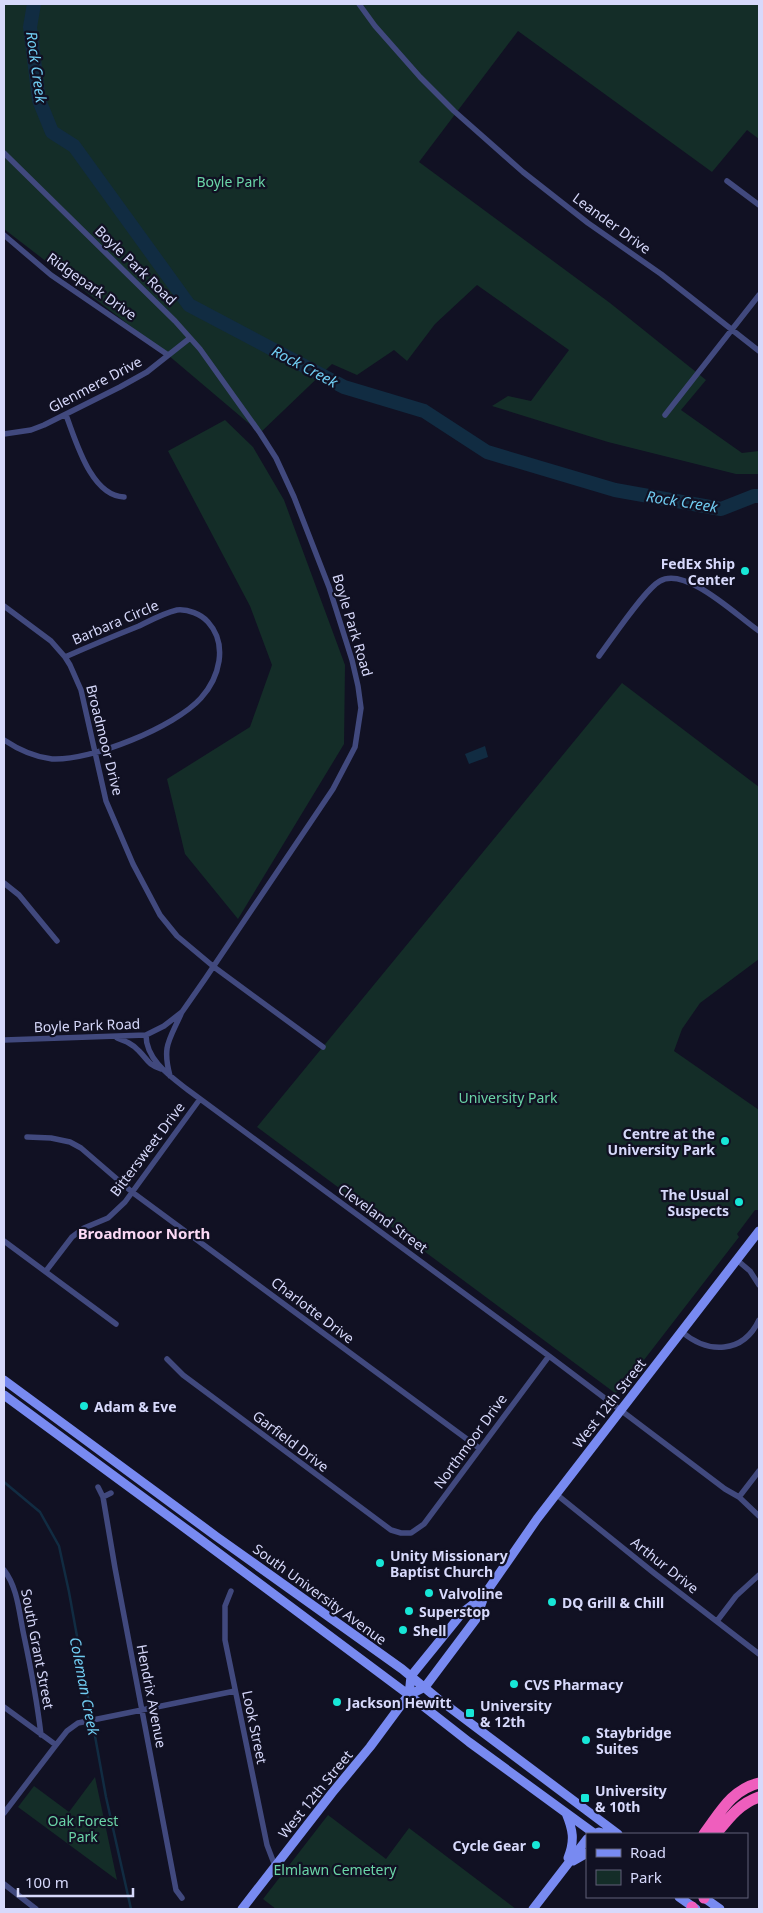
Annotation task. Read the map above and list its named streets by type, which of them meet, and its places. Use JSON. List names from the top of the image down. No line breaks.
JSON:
{"streets":{"main road":["West 12th Street","South University Avenue"],"street":["Leander Drive","Boyle Park Road","Ridgepark Drive","Glenmere Drive","Barbara Circle","Broadmoor Drive","Bittersweet Drive","Cleveland Street","Charlotte Drive","Garfield Drive","Northmoor Drive","Arthur Drive","South Grant Street","Hendrix Avenue","Look Street"]},"crossings":[["Boyle Park Road","Glenmere Drive"],["Boyle Park Road","Broadmoor Drive"],["Boyle Park Road","Cleveland Street"],["Ridgepark Drive","Glenmere Drive"],["Barbara Circle","Broadmoor Drive"],["Bittersweet Drive","Cleveland Street"],["Bittersweet Drive","Charlotte Drive"],["Cleveland Street","West 12th Street"],["Cleveland Street","Northmoor Drive"],["Charlotte Drive","Northmoor Drive"],["West 12th Street","Arthur Drive"],["West 12th Street","South University Avenue"],["West 12th Street","Look Street"],["Garfield Drive","Northmoor Drive"]],"districts":["Broadmoor North"],"water":["Rock Creek","Coleman Creek"],"parks":["Boyle Park","University Park","Oak Forest Park","Elmlawn Cemetery"],"places":{"other":["FedEx Ship Center","Centre at the University Park","The Usual Suspects","Adam & Eve","Unity Missionary Baptist Church","Valvoline","DQ Grill & Chill","Superstop","Shell","CVS Pharmacy","Jackson Hewitt","Staybridge Suites","Cycle Gear"],"transit":["University & 12th","University & 10th"]},"legend":["Road","Park"],"scale_bar":"100 m"}
